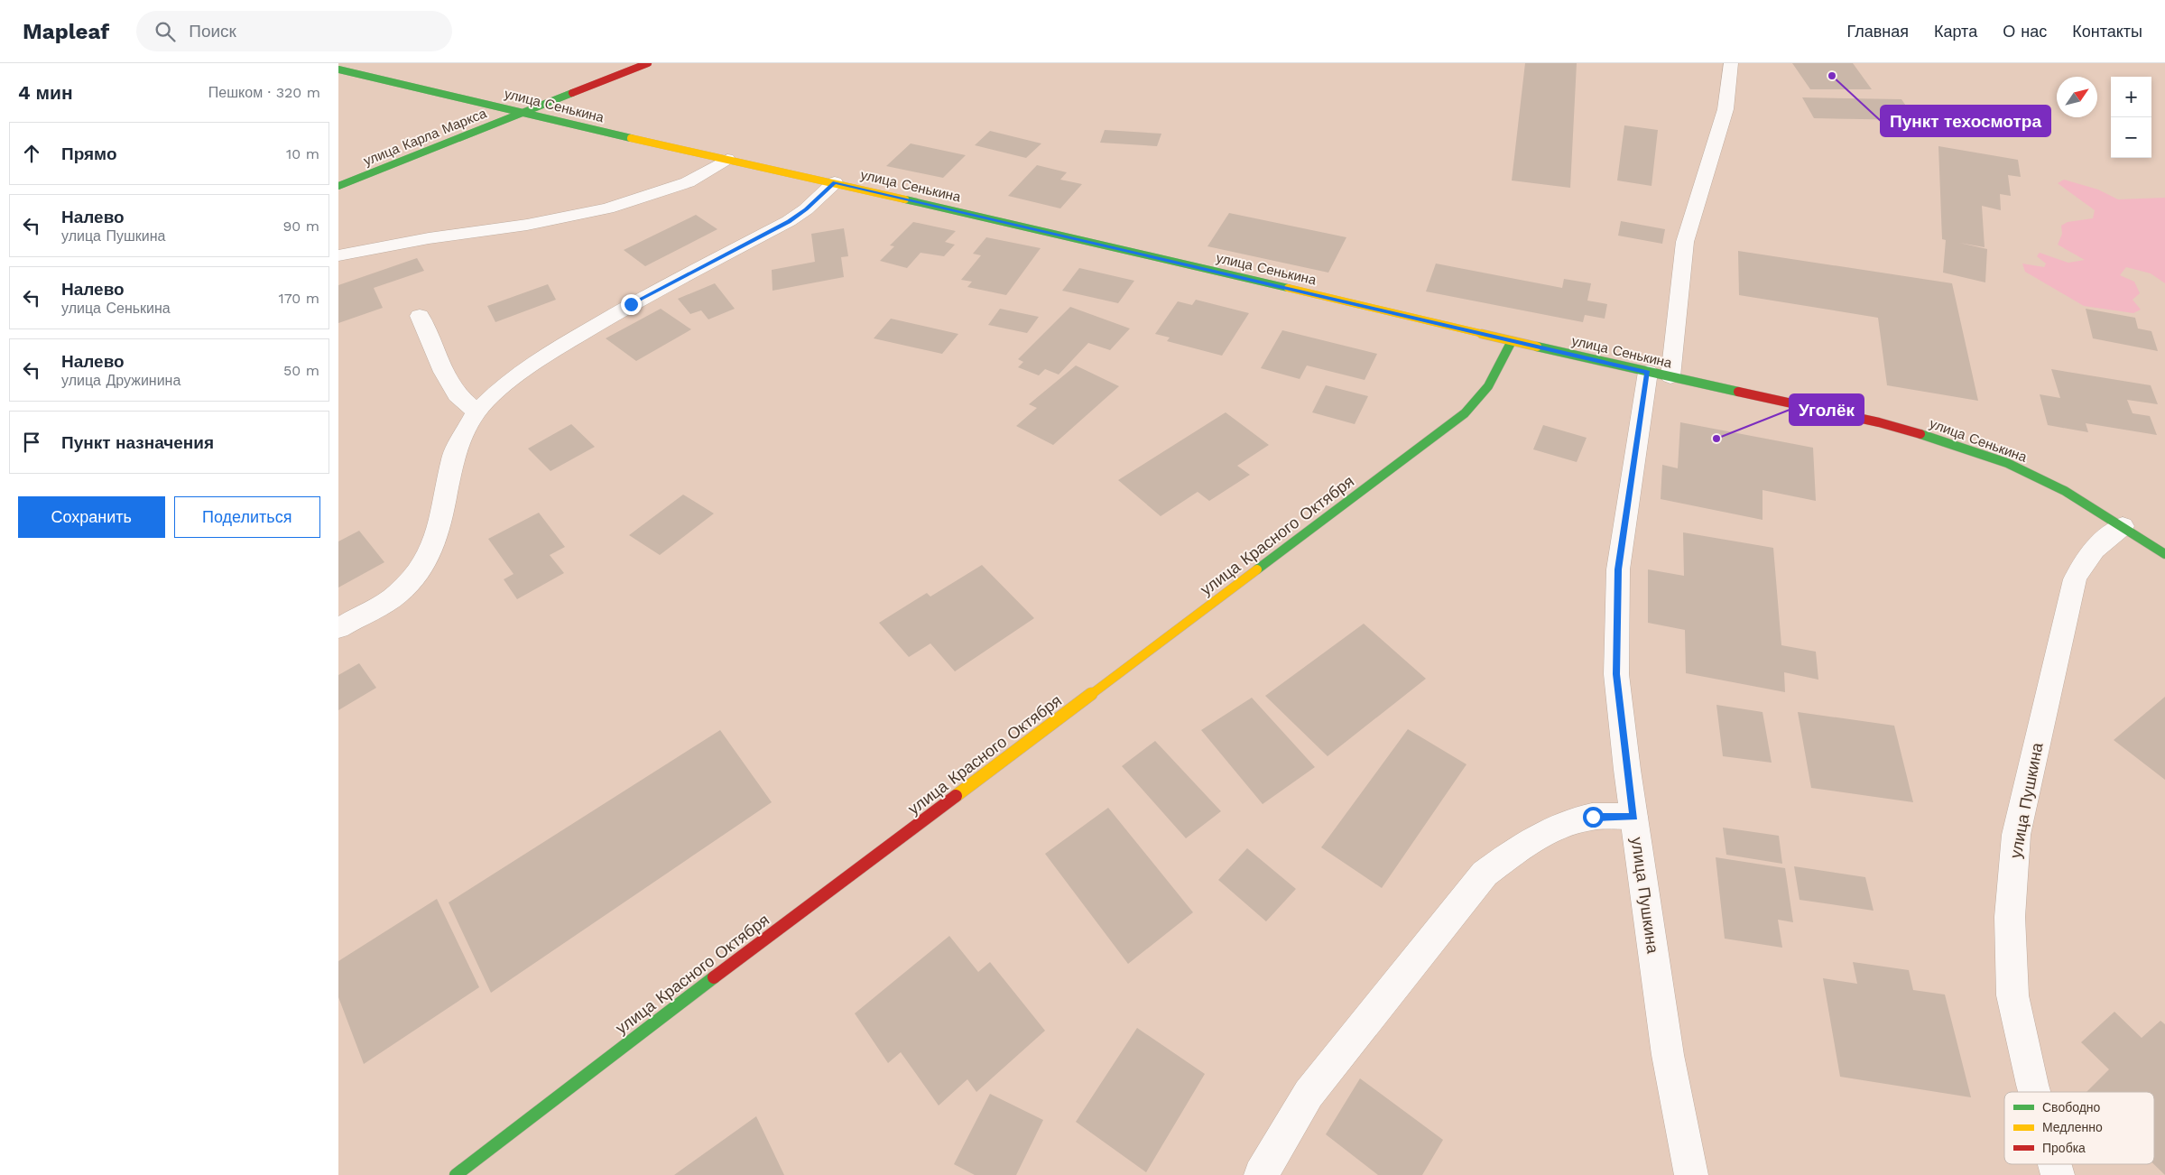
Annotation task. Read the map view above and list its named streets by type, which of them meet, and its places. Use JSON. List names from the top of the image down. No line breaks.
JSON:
{"streets":{"street":["улица Сенькина","улица Карла Маркса","улица Красного Октября","улица Пушкина"]},"crossings":[["улица Сенькина","улица Карла Маркса"],["улица Сенькина","улица Красного Октября"],["улица Сенькина","улица Пушкина"]],"places":["Пункт техосмотра","Уголёк"],"legend":["Свободно","Медленно","Пробка"],"north":"top right","page":{"header":"Mapleaf","search":"Поиск","nav":["Главная","Карта","О нас","Контакты"],"heading":["4 мин","Пешком · 320 m"],"map_buttons":["+","−"],"list":[["Прямо","10 m"],["Налево","улица Пушкина","90 m"],["Налево","улица Сенькина","170 m"],["Налево","улица Дружинина","50 m"],"Пункт назначения"],"buttons":["Сохранить","Поделиться"]}}
